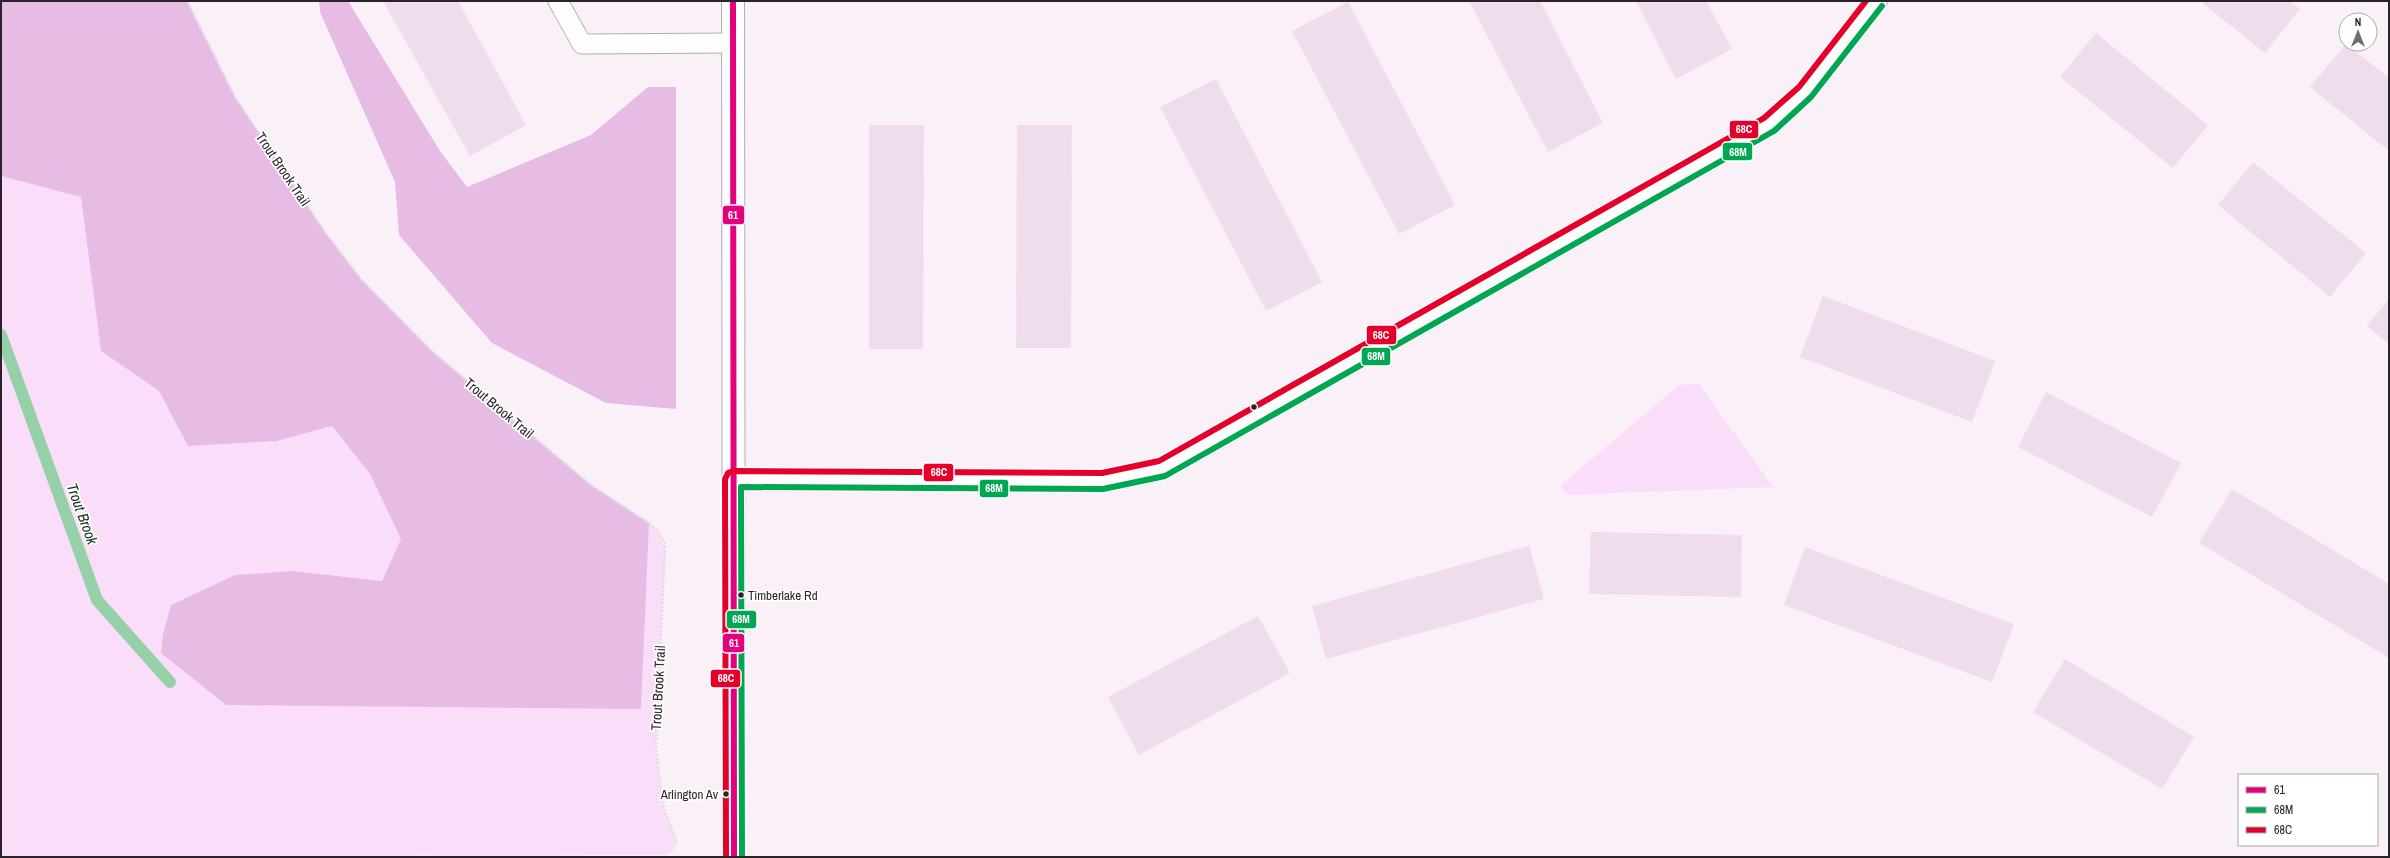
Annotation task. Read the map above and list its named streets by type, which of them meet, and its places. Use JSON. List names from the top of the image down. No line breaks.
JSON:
{"streets":{"path":["Trout Brook Trail"]},"water":["Trout Brook"],"places":["Timberlake Rd","Arlington Av"],"lines":["transit line 61","transit line 68C","transit line 68M"],"legend":["61","68M","68C"],"north":"top"}
